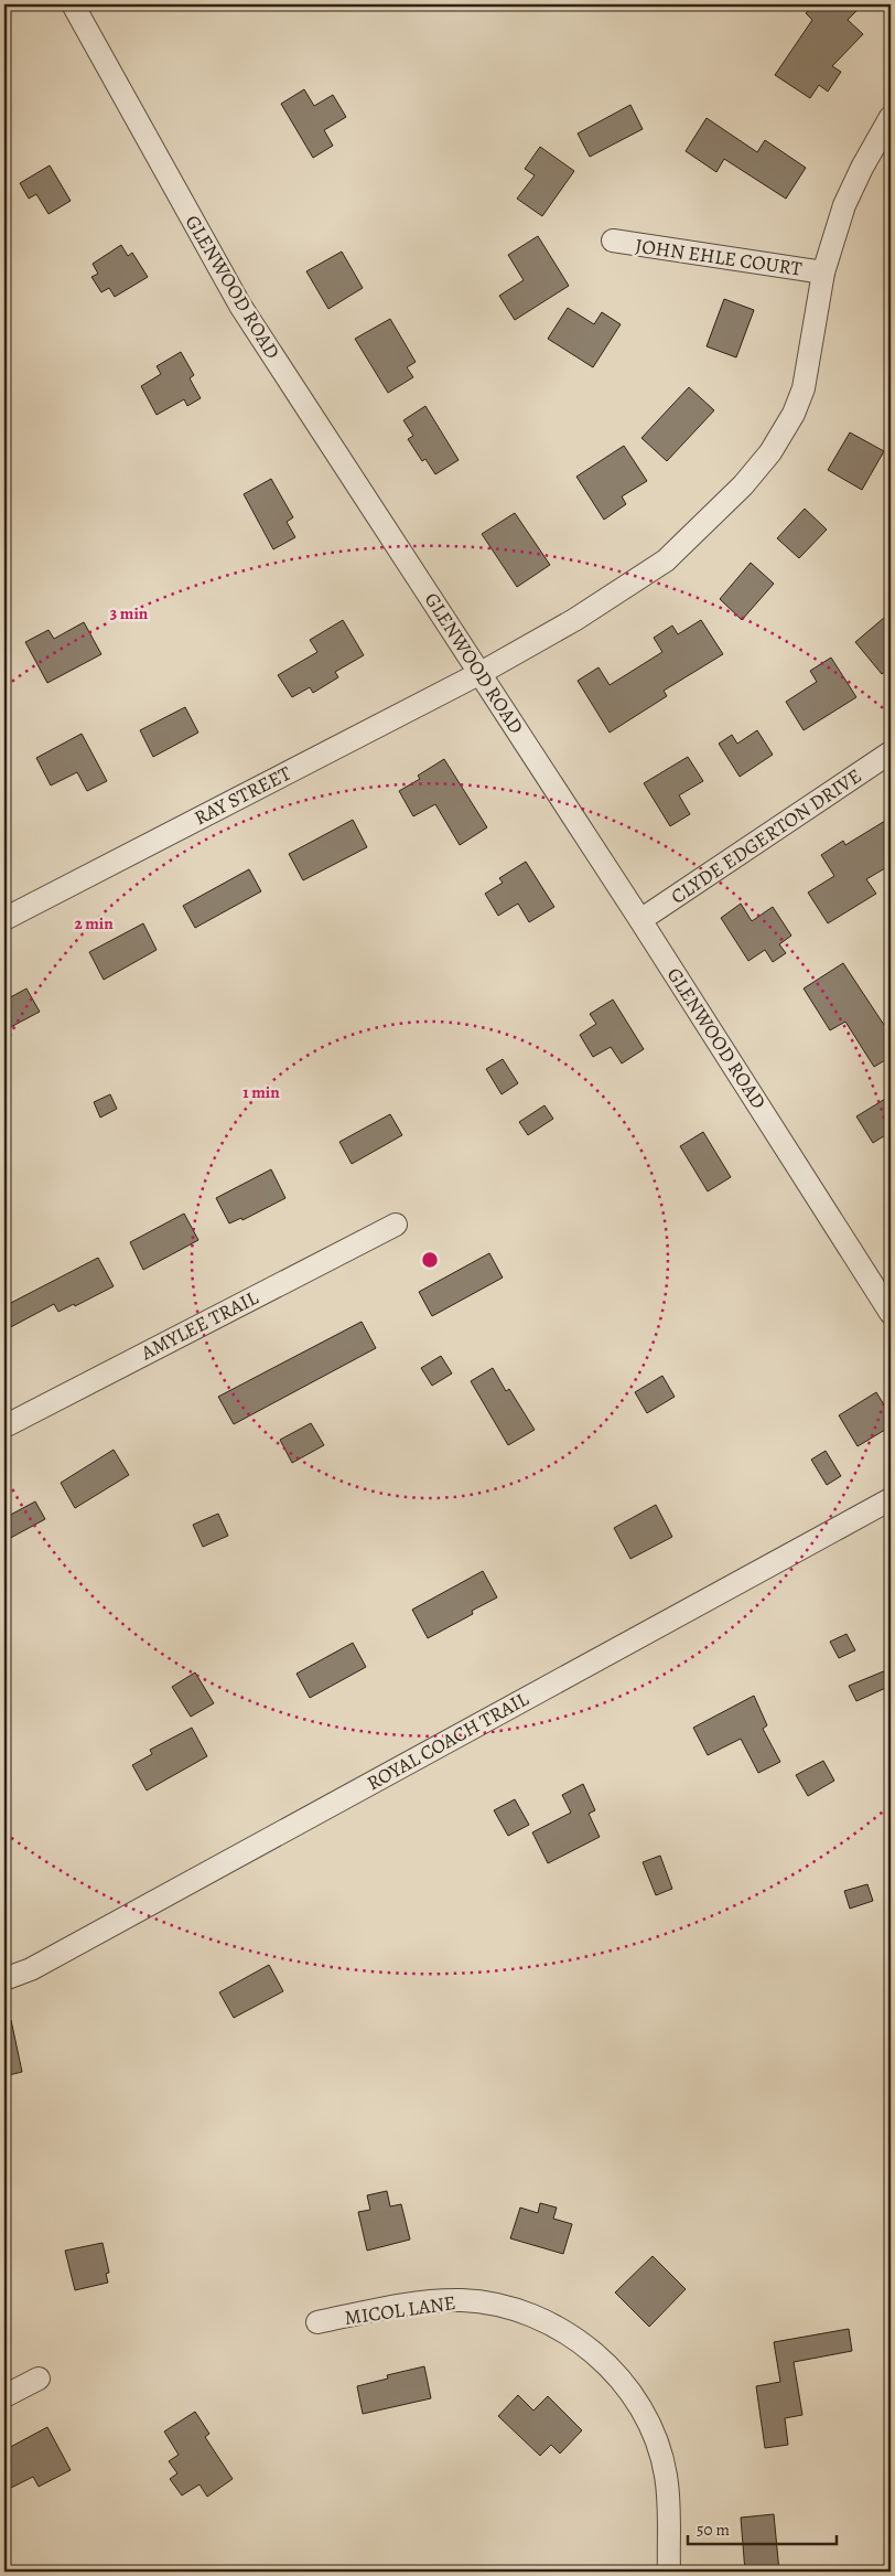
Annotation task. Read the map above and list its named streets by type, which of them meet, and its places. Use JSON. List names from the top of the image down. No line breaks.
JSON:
{"streets":{"street":["JOHN EHLE COURT","GLENWOOD ROAD","RAY STREET","CLYDE EDGERTON DRIVE","AMYLEE TRAIL","ROYAL COACH TRAIL","MICOL LANE"]},"crossings":[["JOHN EHLE COURT","RAY STREET"],["GLENWOOD ROAD","RAY STREET"],["GLENWOOD ROAD","CLYDE EDGERTON DRIVE"]],"scale_bar":"50 m","rings":["3 min","2 min","1 min"]}
